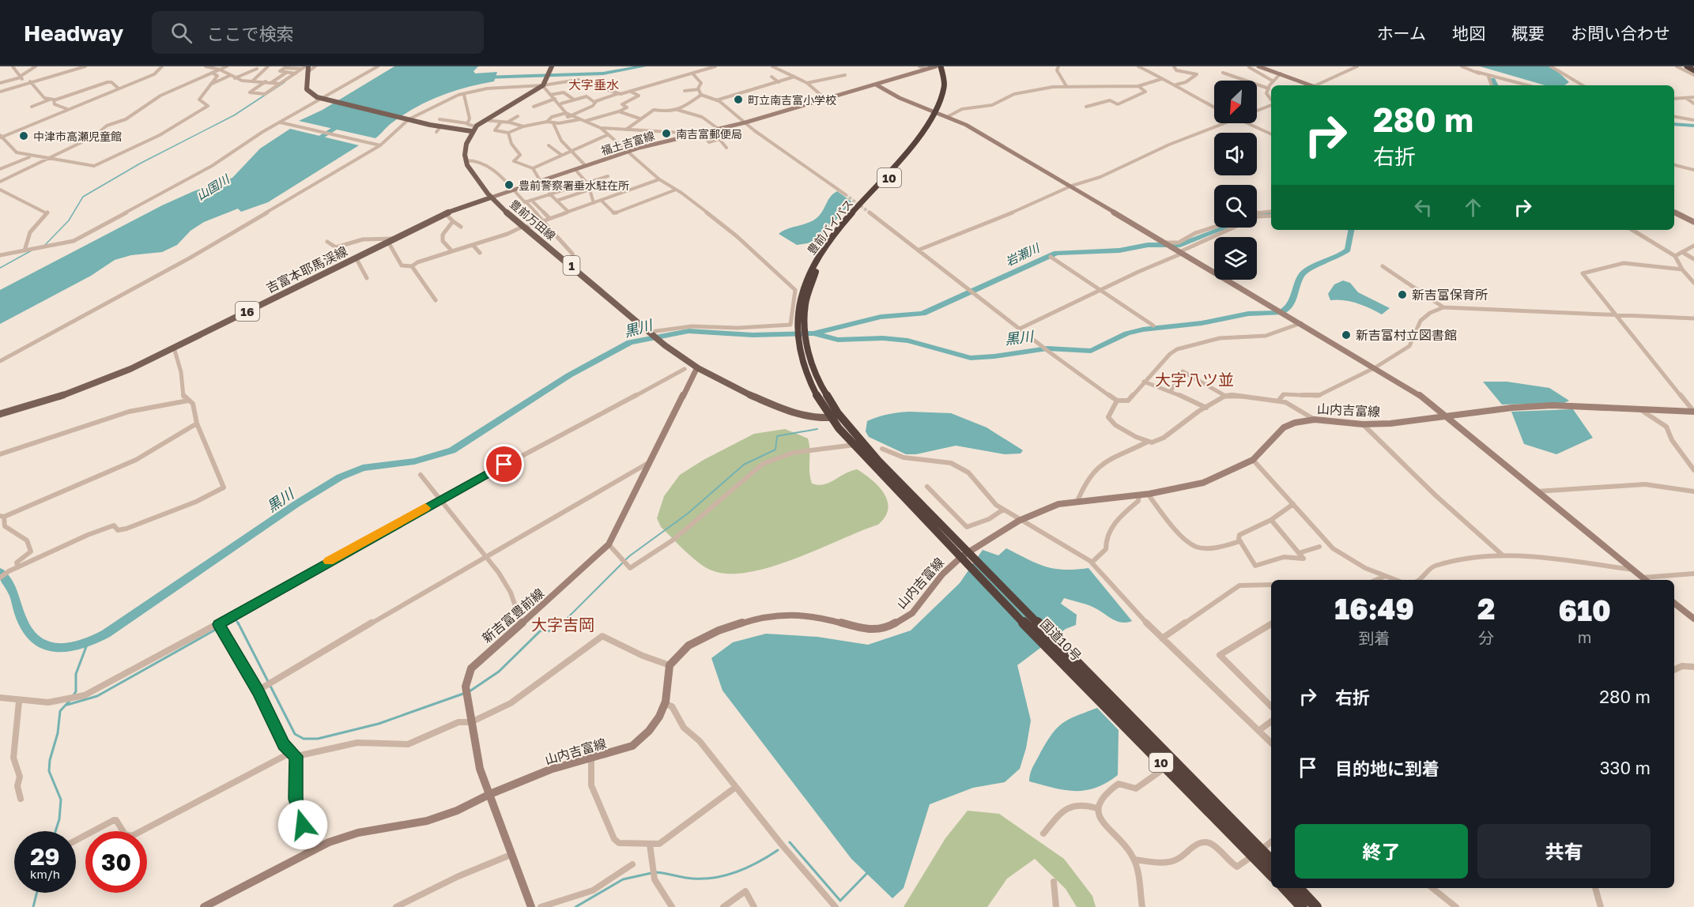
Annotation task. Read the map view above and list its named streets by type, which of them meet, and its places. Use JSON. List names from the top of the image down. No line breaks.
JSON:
{"streets":{"highway":["10","豊前バイパス","国道10号"],"main road":["福土吉富線","豊前万田線","1","吉富本耶馬渓線","16","山内吉富線","新吉富豊前線"]},"crossings":[["福土吉富線","豊前万田線"],["福土吉富線","吉富本耶馬渓線"],["豊前万田線","豊前バイパス"],["豊前万田線","吉富本耶馬渓線"],["豊前万田線","新吉富豊前線"],["豊前万田線","国道10号"],["豊前バイパス","国道10号"],["山内吉富線","新吉富豊前線"],["山内吉富線","国道10号"]],"districts":["大字垂水","大字八ツ並","大字吉岡"],"water":["山国川","岩瀬川","黒川"],"places":["町立南吉富小学校","南吉富郵便局","中津市高瀬児童館","豊前警察署垂水駐在所","新吉富保育所","新吉富村立図書館"],"north":"bottom left","page":{"header":"Headway","search":"ここで検索","nav":["ホーム","地図","概要","お問い合わせ"],"turn":["280 m","右折"],"eta":["16:49","到着","2","分","610","m"],"list":[{"name":"右折","value":"280 m"},{"name":"目的地に到着","value":"330 m"}],"buttons":["終了","共有"],"speed":"29 km/h","limit":"30"}}
